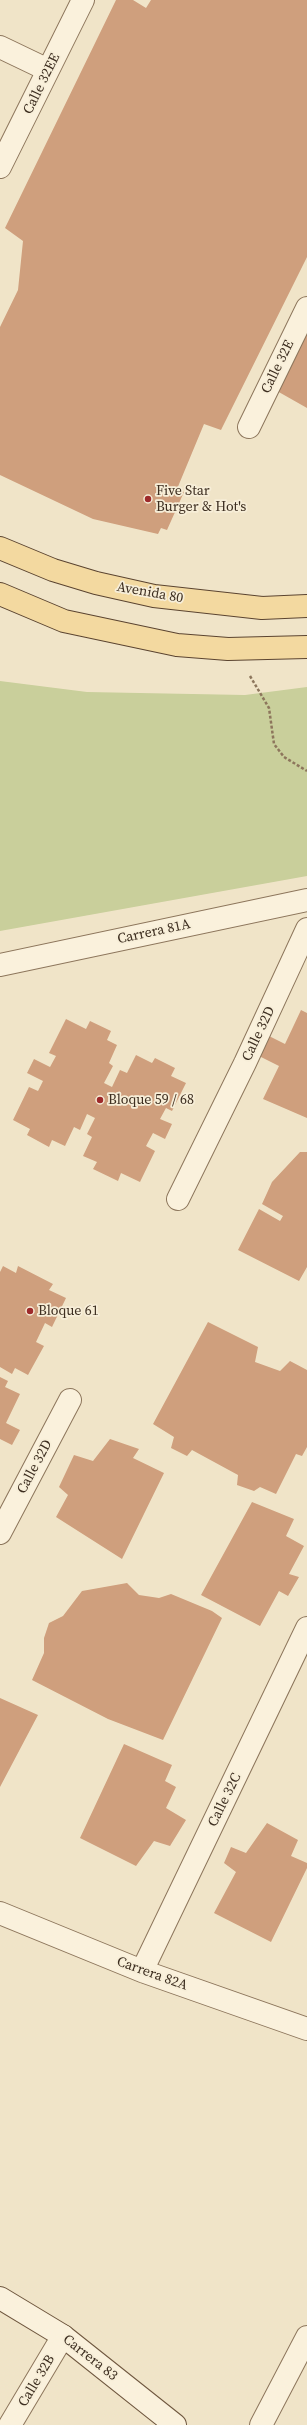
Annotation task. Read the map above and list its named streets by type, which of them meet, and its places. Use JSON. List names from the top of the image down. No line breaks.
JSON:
{"streets":{"main road":["Avenida 80"],"street":["Calle 32EE","Calle 32E","Carrera 81A","Calle 32D","Calle 32C","Carrera 82A","Carrera 83","Calle 32B"]},"crossings":[["Calle 32C","Carrera 82A"],["Carrera 83","Calle 32B"]],"places":["Five Star Burger & Hot's","Bloque 59 / 68","Bloque 61"]}
